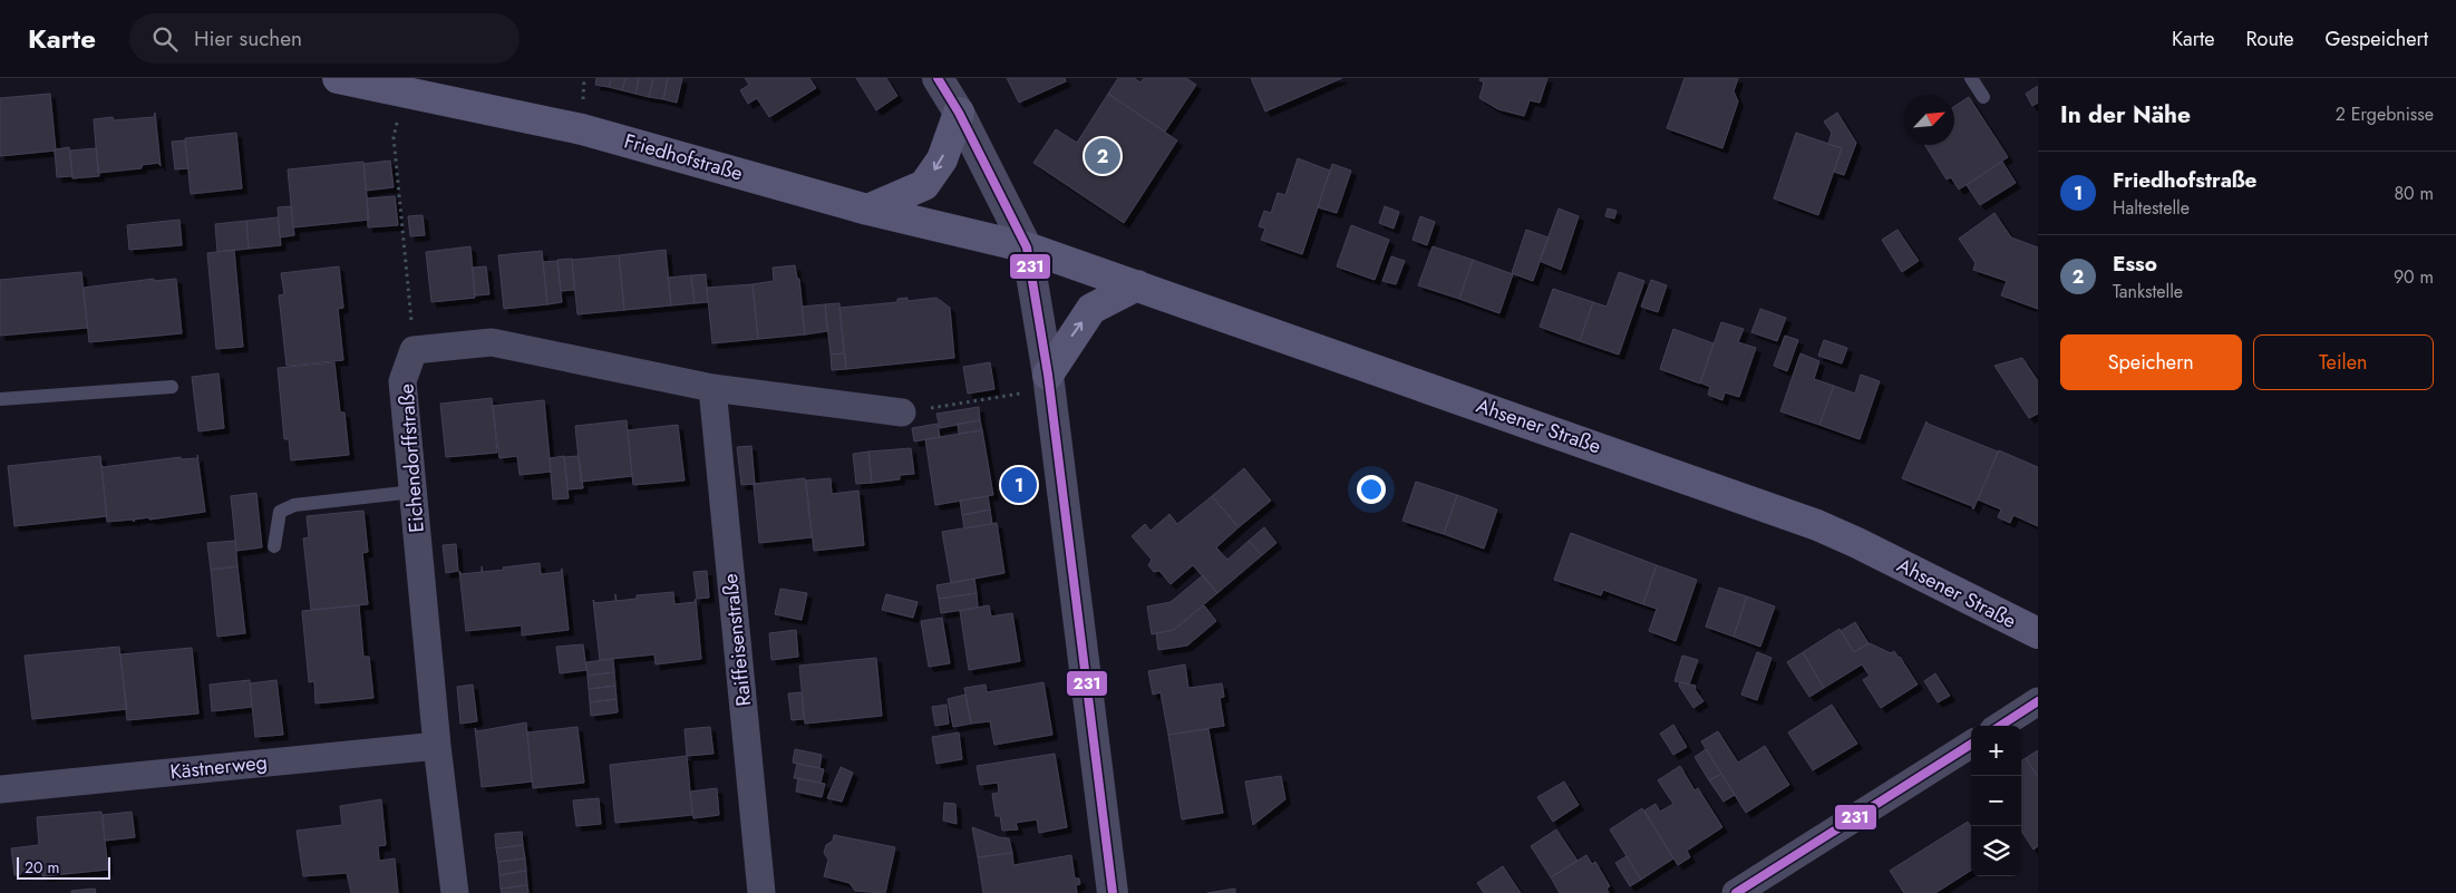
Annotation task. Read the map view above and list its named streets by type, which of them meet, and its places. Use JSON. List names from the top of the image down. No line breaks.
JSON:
{"streets":{"main road":["Friedhofstraße","Ahsener Straße"],"street":["Eichendorffstraße","Raiffeisenstraße","Kästnerweg"]},"crossings":[["Friedhofstraße","Ahsener Straße"],["Eichendorffstraße","Kästnerweg"]],"lines":["transit line 231"],"scale_bar":"20 m","north":"top right","page":{"header":"Karte","search":"Hier suchen","nav":["Karte","Route","Gespeichert"],"heading":["In der Nähe","2 Ergebnisse"],"pins":["2","1"],"list":[{"mark":"1","name":"Friedhofstraße","note":"Haltestelle","value":"80 m"},{"mark":"2","name":"Esso","note":"Tankstelle","value":"90 m"}],"buttons":["Speichern","Teilen"],"map_buttons":["+","−"],"scale":"20 m"}}
